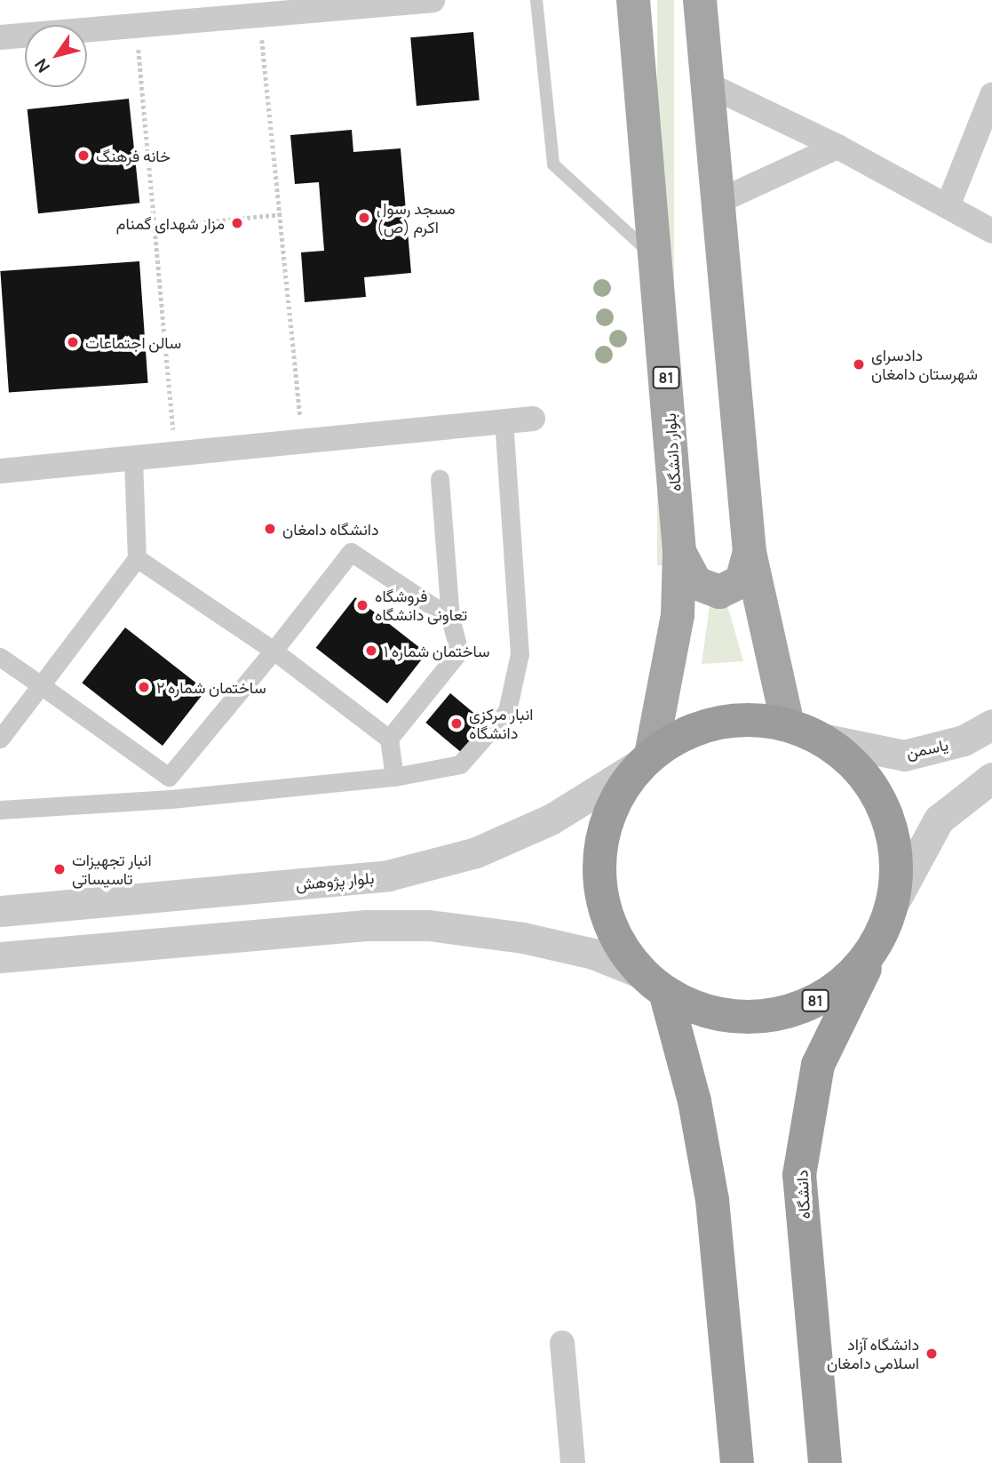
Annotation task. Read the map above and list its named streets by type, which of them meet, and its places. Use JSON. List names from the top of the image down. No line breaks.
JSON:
{"streets":{"highway":["81","دانشگاه"],"main road":["بلوار دانشگاه"],"street":["یاسمن","بلوار پژوهش"]},"crossings":[["81","بلوار دانشگاه"],["81","یاسمن"],["81","بلوار پژوهش"],["81","دانشگاه"],["بلوار دانشگاه","بلوار پژوهش"]],"places":["خانه فرهنگ","مسجد رسول اکرم (ص)","مزار شهدای گمنام","سالن اجتماعات","دادسرای شهرستان دامغان","دانشگاه دامغان","فروشگاه تعاونی دانشگاه","ساختمان شماره ۱","ساختمان شماره ۲","انبار مرکزی دانشگاه","انبار تجهیزات تاسیساتی","دانشگاه آزاد اسلامی دامغان"],"north":"bottom left"}
